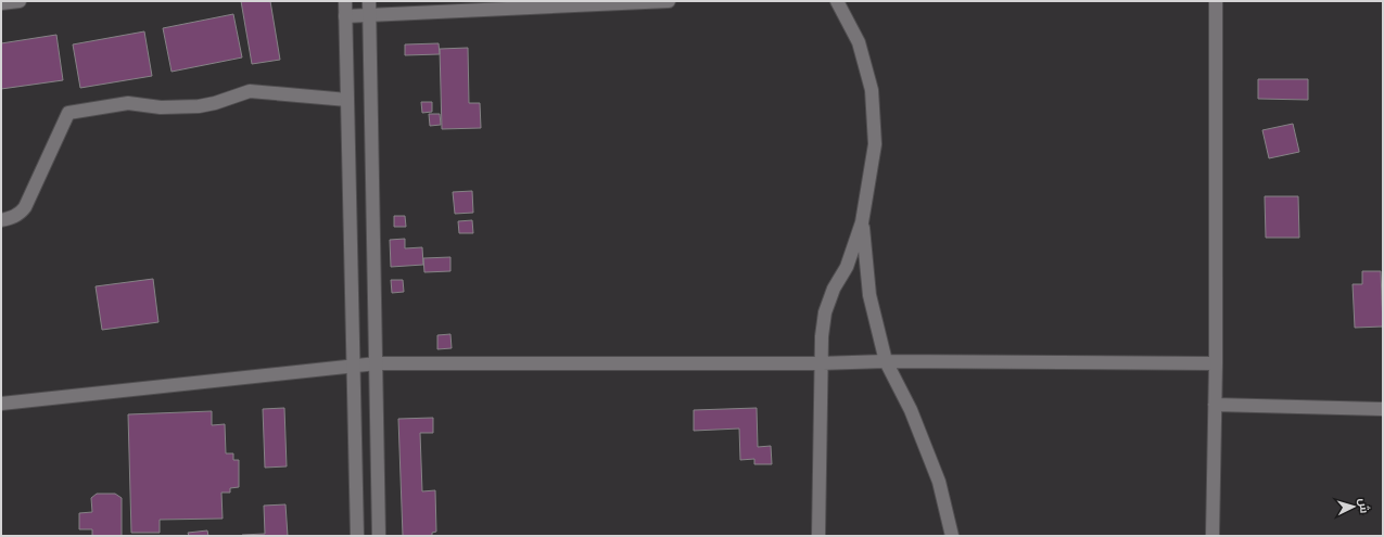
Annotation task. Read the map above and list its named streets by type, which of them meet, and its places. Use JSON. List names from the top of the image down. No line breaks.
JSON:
{"north":"right"}
